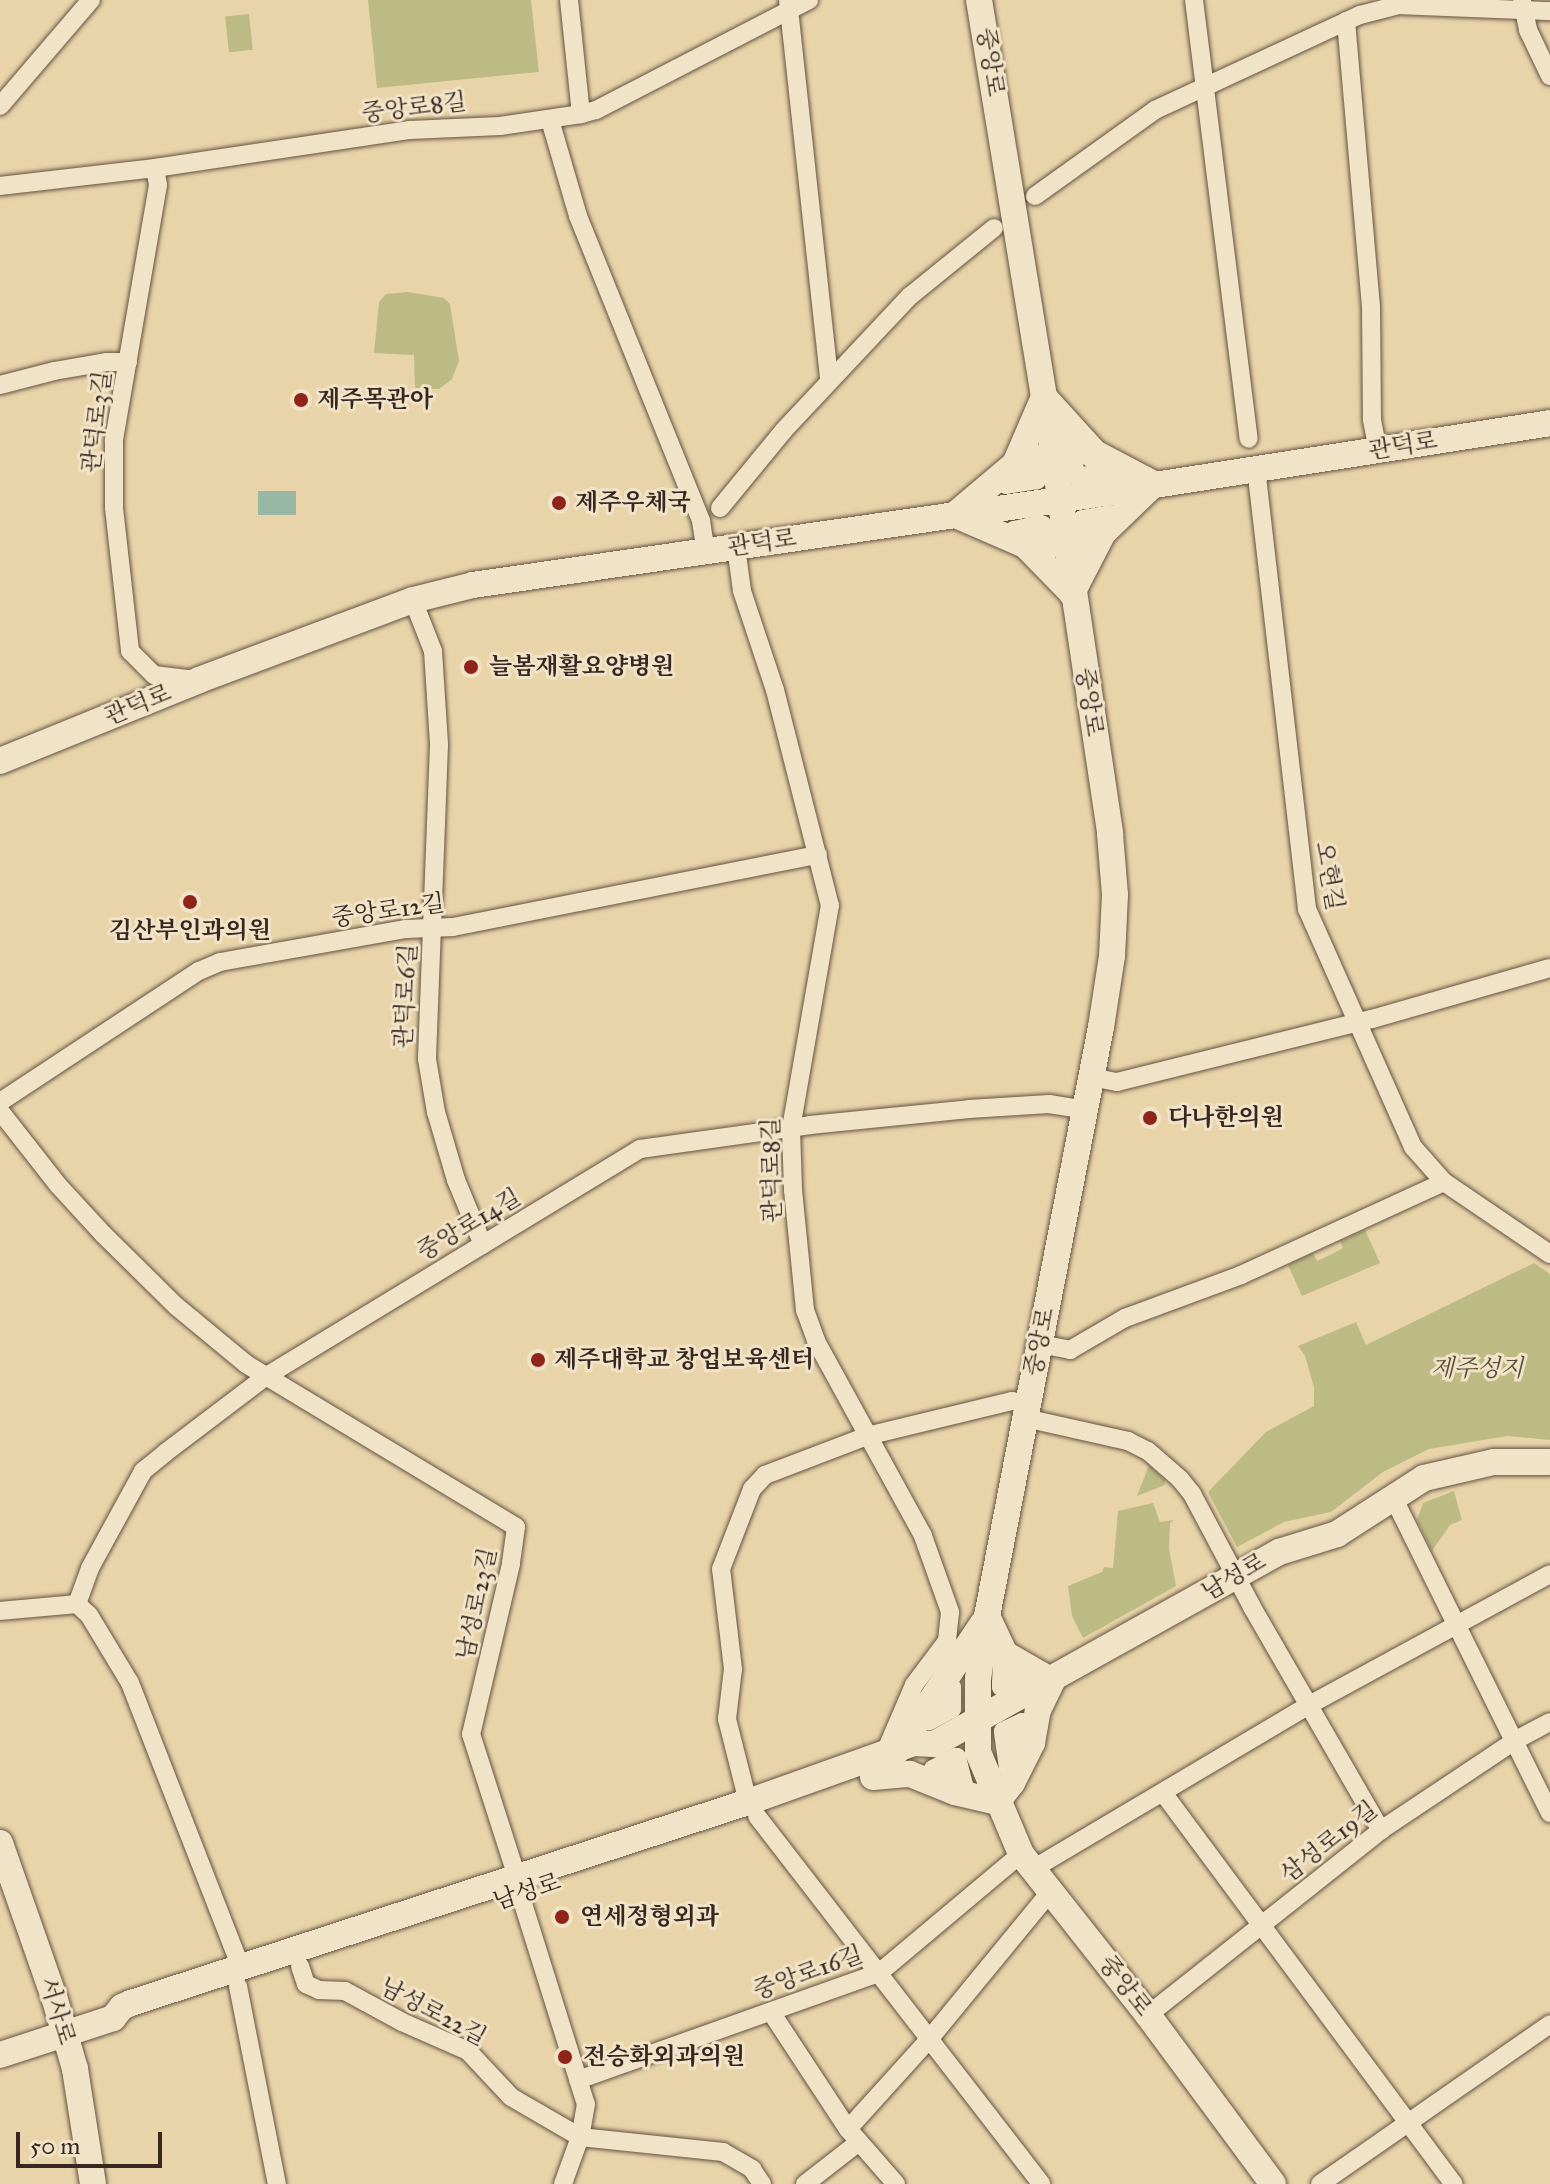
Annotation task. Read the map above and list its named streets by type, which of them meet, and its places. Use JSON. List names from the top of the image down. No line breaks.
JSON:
{"streets":{"main road":["중앙로","관덕로","남성로","서사로"],"street":["중앙로8길","관덕로3길","오현길","중앙로12길","관덕로6길","관덕로8길","중앙로14길","남성로23길","삼성로19길","중앙로16길","남성로22길"]},"crossings":[["중앙로","관덕로"],["중앙로","관덕로8길"],["중앙로","중앙로14길"],["중앙로","남성로"],["중앙로","삼성로19길"],["중앙로","중앙로16길"],["중앙로8길","관덕로3길"],["관덕로3길","관덕로"],["관덕로","오현길"],["관덕로","관덕로6길"],["관덕로","관덕로8길"],["중앙로12길","관덕로6길"],["중앙로12길","관덕로8길"],["관덕로6길","중앙로14길"],["관덕로8길","중앙로14길"],["관덕로8길","남성로"],["중앙로14길","남성로23길"],["남성로","남성로23길"],["남성로","서사로"],["남성로","남성로22길"]],"parks":["제주성지"],"places":["제주목관아","제주우체국","늘봄재활요양병원","김산부인과의원","다나한의원","제주대학교 창업보육센터","연세정형외과","전승화외과의원"],"scale_bar":"50 m"}
